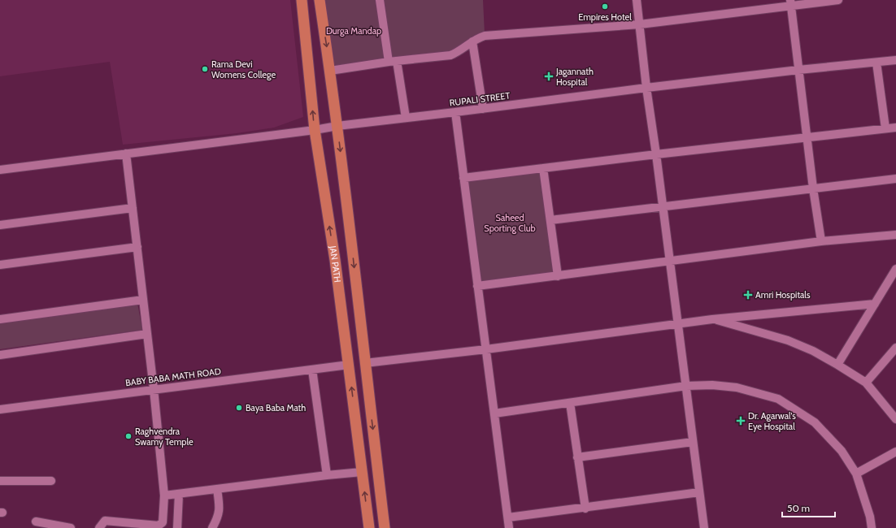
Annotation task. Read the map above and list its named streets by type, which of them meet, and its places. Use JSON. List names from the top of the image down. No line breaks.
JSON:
{"streets":{"main road":["JAN PATH"],"street":["RUPALI STREET","BABY BABA MATH ROAD"]},"crossings":[["RUPALI STREET","JAN PATH"],["JAN PATH","BABY BABA MATH ROAD"]],"parks":["Durga Mandap","Saheed Sporting Club"],"places":{"other":["Empires Hotel","Rama Devi Womens College","Baya Baba Math","Raghvendra Swamy Temple"],"health":["Jagannath Hospital","Amri Hospitals","Dr. Agarwal's Eye Hospital"]},"scale_bar":"50 m"}
